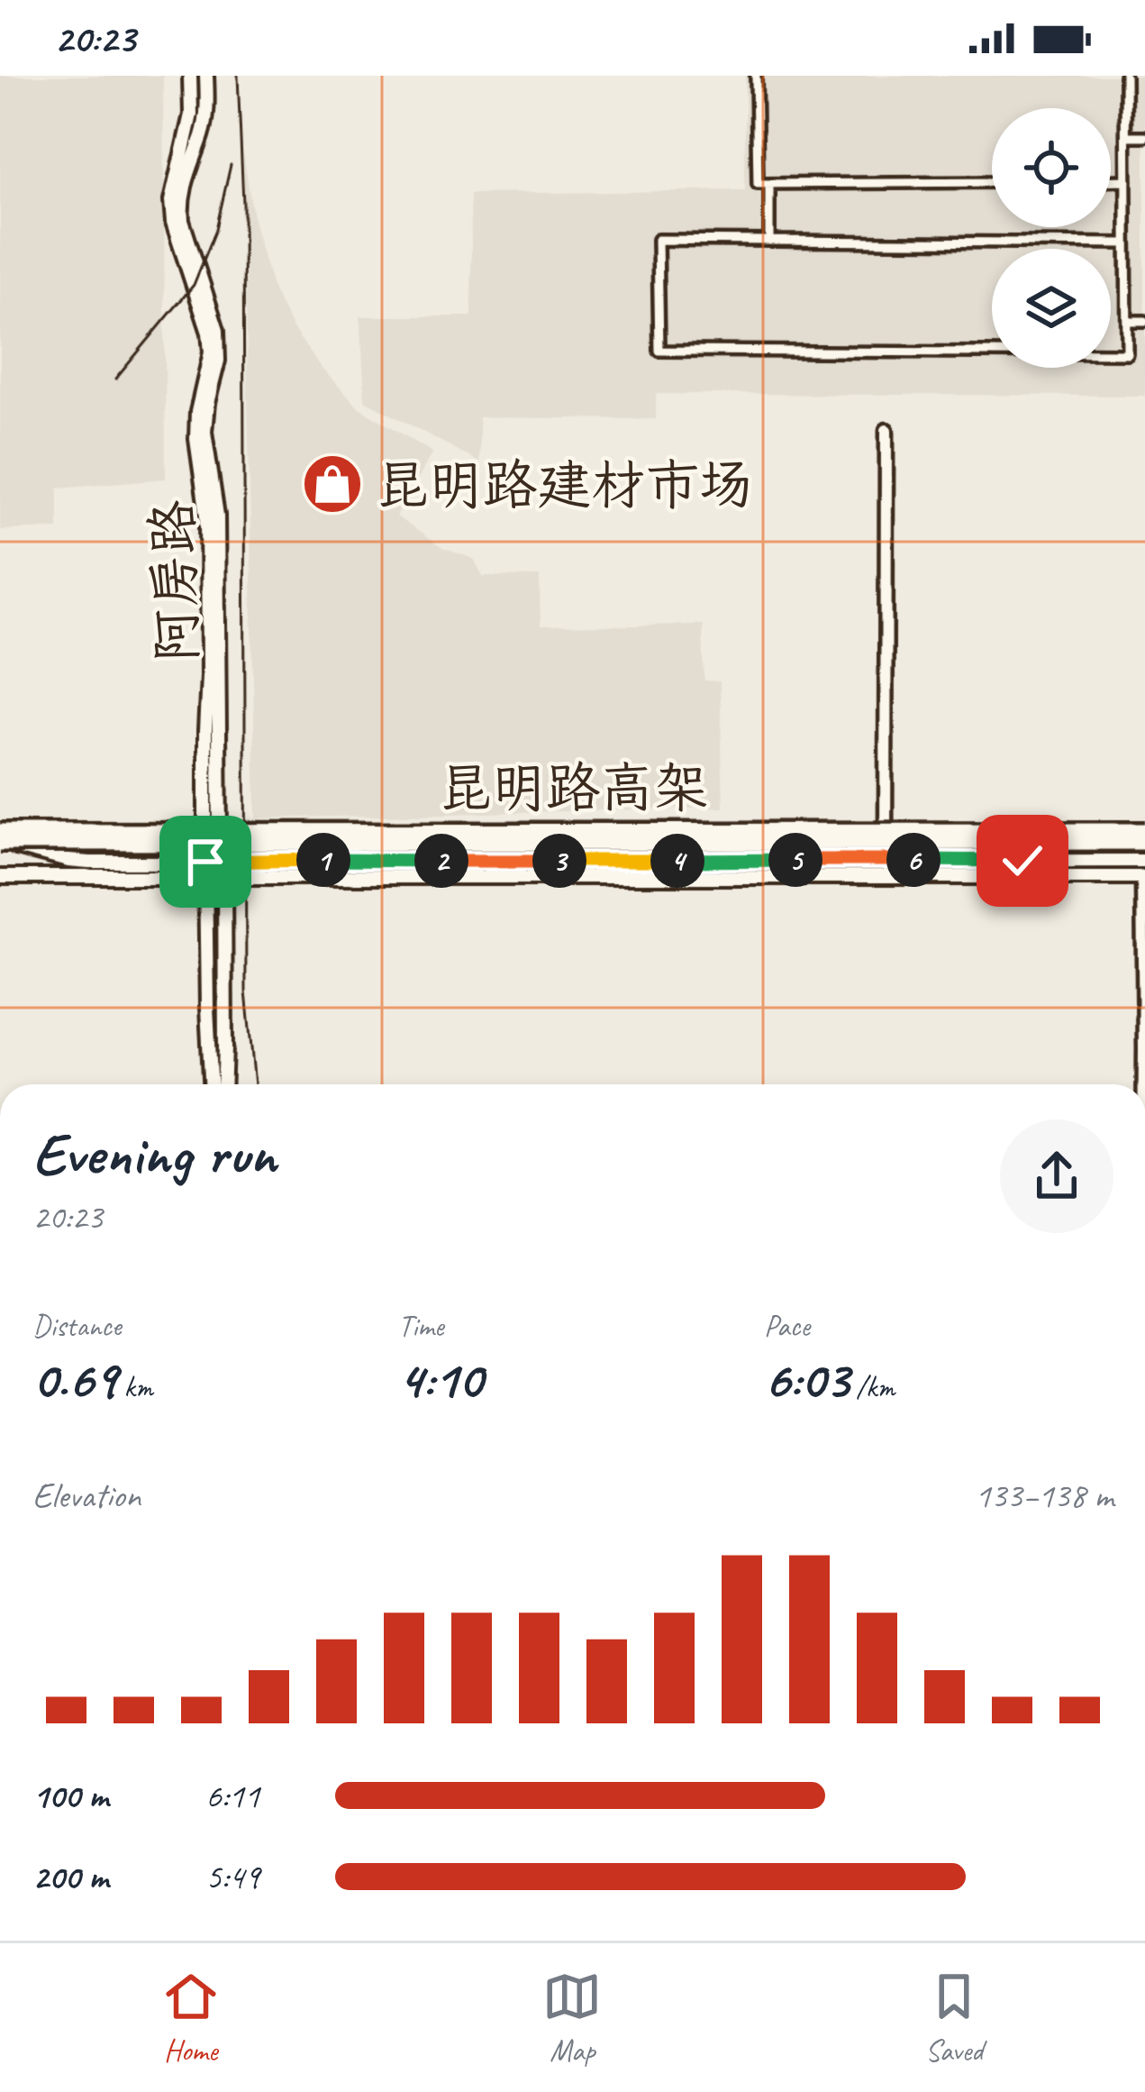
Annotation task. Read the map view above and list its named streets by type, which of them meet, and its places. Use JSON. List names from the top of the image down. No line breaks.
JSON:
{"streets":{"highway":["昆明路高架"],"main road":["阿房路"]},"places":{"shop":["昆明路建材市场"]},"page":{"status":"20:23","pins":["1","5","6","2","3","4"],"heading":["Evening run","20:23"],"stats":[["Distance","0.69 km"],["Time","4:10"],["Pace","6:03 /km"]],"chart":["Elevation","133–138 m"],"list":[{"name":"100 m","note":"6:11"},{"name":"200 m","note":"5:49"}],"tabs":["Home","Map","Saved"]}}
